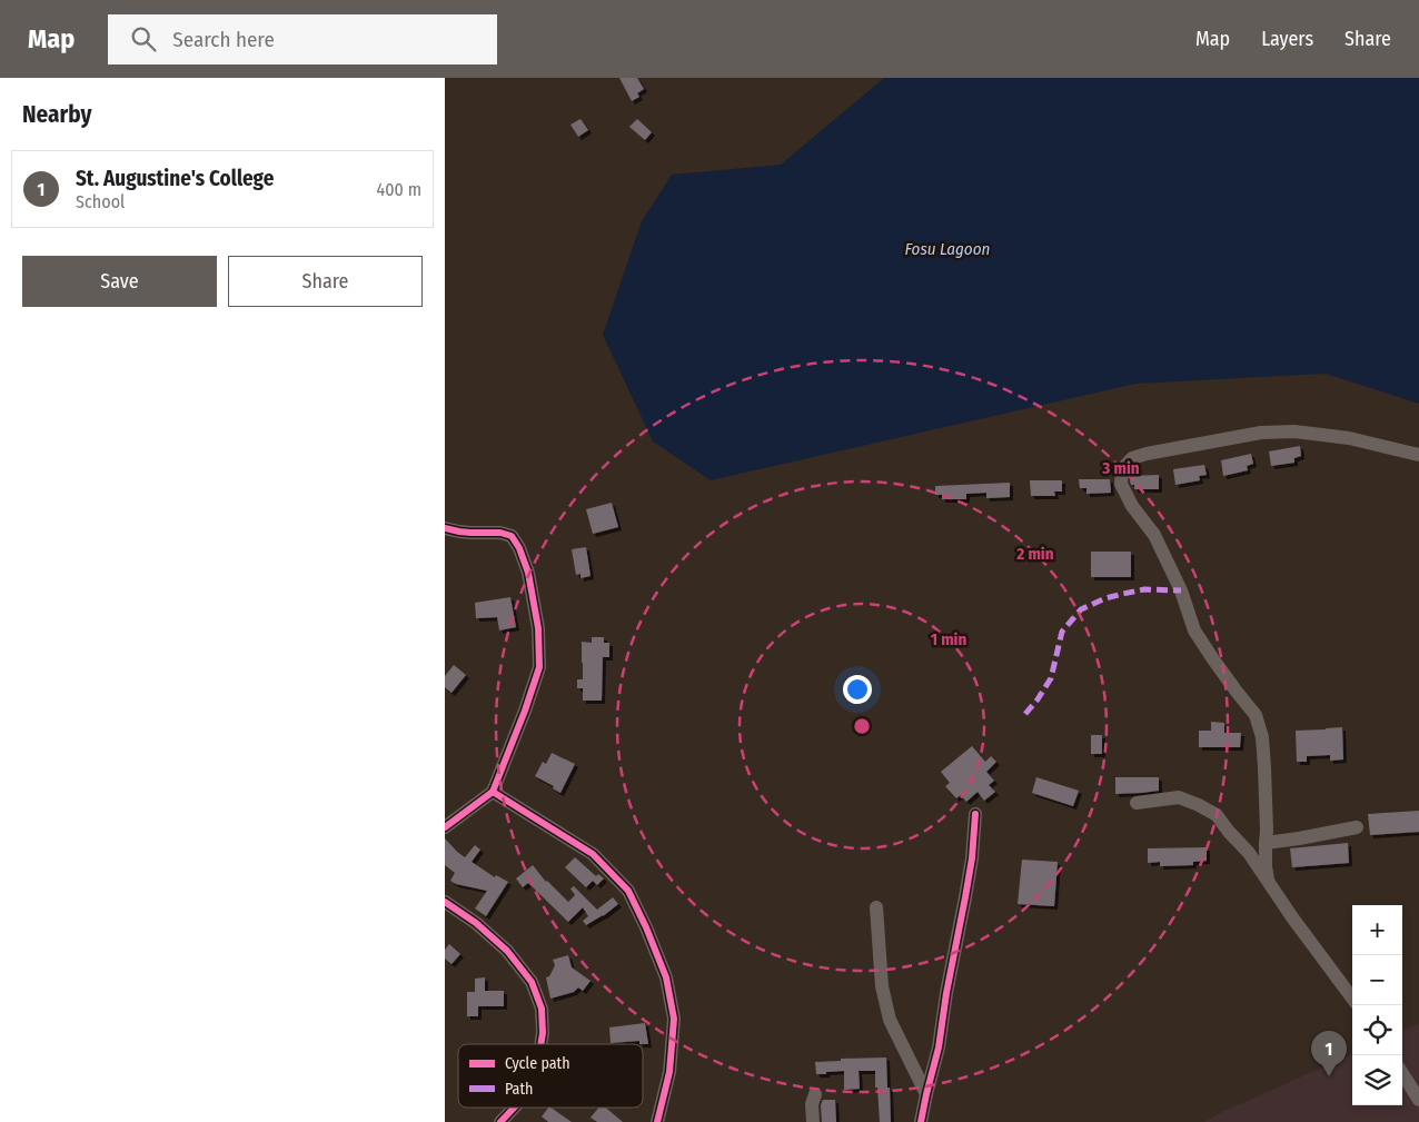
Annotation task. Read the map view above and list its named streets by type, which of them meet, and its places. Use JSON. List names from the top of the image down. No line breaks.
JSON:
{"water":["Fosu Lagoon"],"legend":["Cycle path","Path"],"page":{"header":"Map","search":"Search here","nav":["Map","Layers","Share"],"heading":"Nearby","list":[{"mark":"1","name":"St. Augustine's College","note":"School","value":"400 m"}],"buttons":["Save","Share"],"map_buttons":["+","−"],"pins":"1"},"rings":["3 min","2 min","1 min"]}
